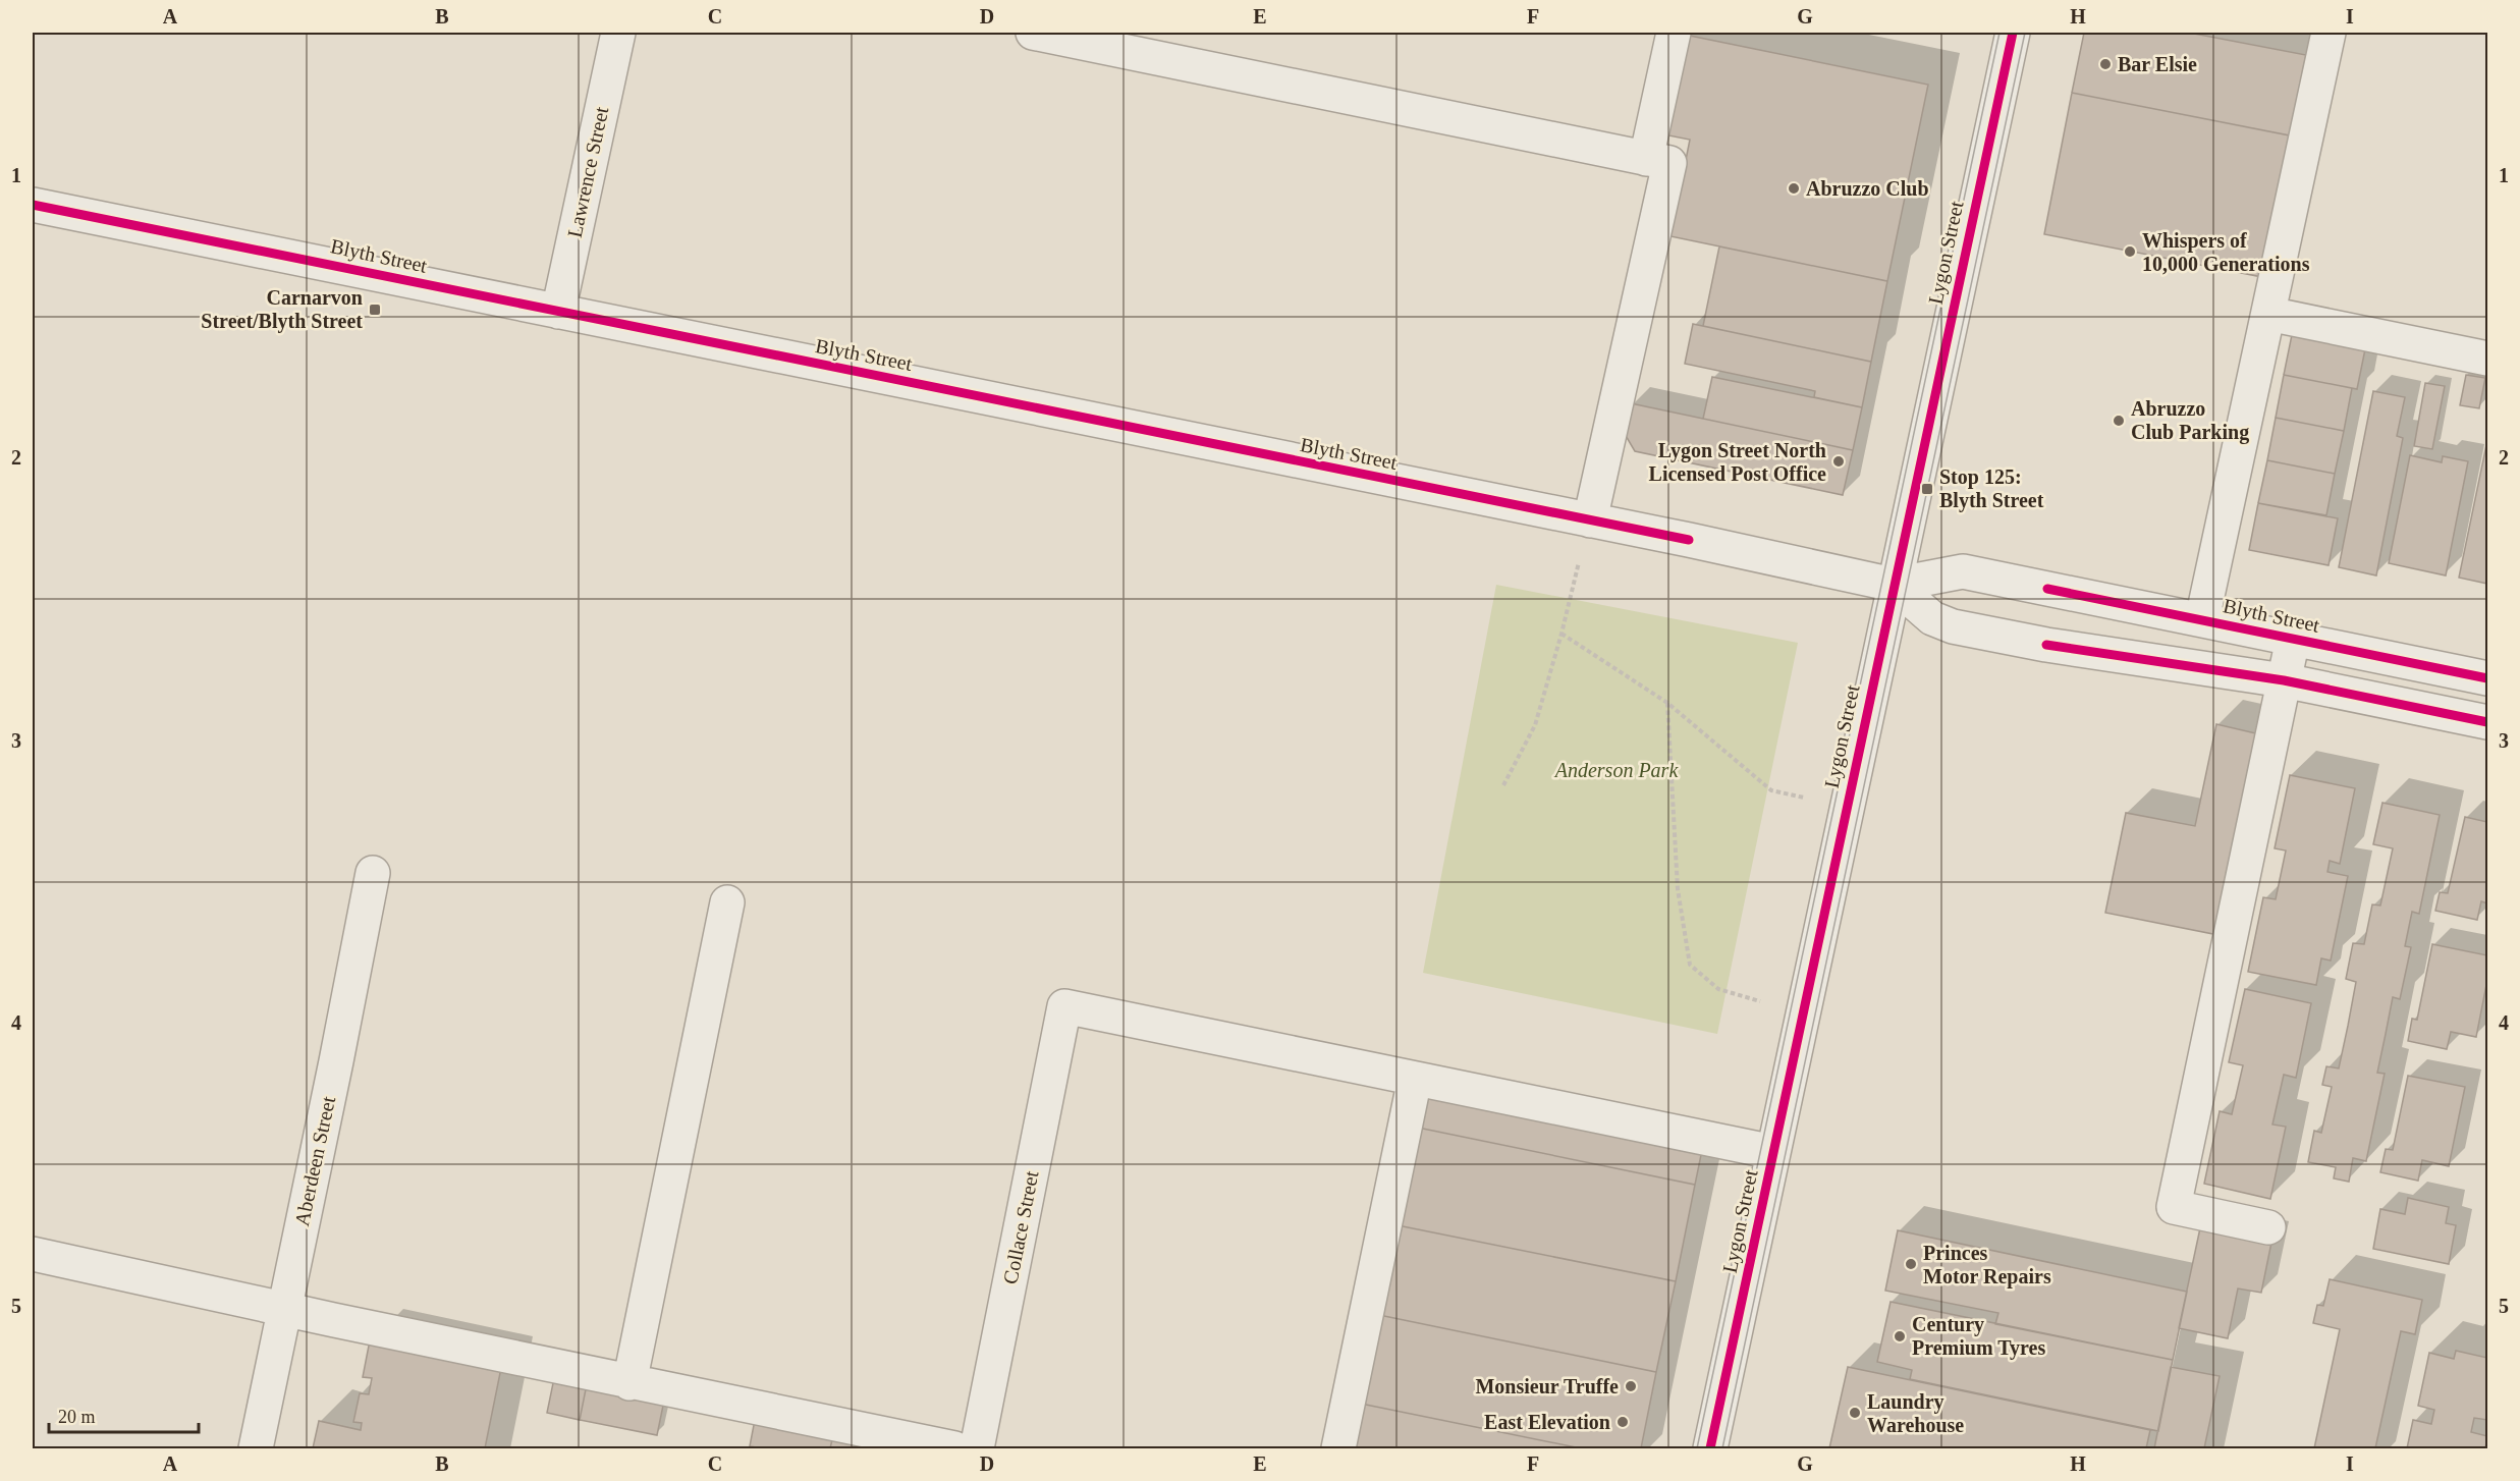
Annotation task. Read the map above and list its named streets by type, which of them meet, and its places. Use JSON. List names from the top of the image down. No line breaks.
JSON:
{"streets":{"street":["Lawrence Street","Lygon Street","Blyth Street","Aberdeen Street","Collace Street"]},"crossings":[["Lawrence Street","Blyth Street"],["Lygon Street","Blyth Street"]],"parks":["Anderson Park"],"places":{"other":["Bar Elsie","Abruzzo Club","Whispers of 10,000 Generations","Abruzzo Club Parking","Lygon Street North Licensed Post Office","Princes Motor Repairs","Century Premium Tyres","Monsieur Truffe","Laundry Warehouse","East Elevation"],"transit":["Carnarvon Street/Blyth Street","Stop 125: Blyth Street"]},"scale_bar":"20 m","grid":{"columns":["A","B","C","D","E","F","G","H","I"],"rows":["1","2","3","4","5"]}}
